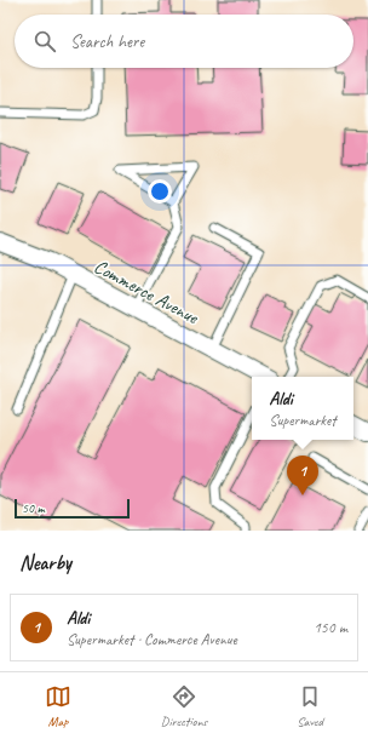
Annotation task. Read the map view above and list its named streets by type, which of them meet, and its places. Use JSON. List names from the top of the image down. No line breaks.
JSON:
{"streets":{"street":["Commerce Avenue"]},"scale_bar":"50 m","page":{"search":"Search here","popup":["Aldi","Supermarket"],"pins":"1","scale":"50 m","heading":"Nearby","list":[{"mark":"1","name":"Aldi","note":"Supermarket · Commerce Avenue","value":"150 m"}],"nav":["Map","Directions","Saved"]}}
